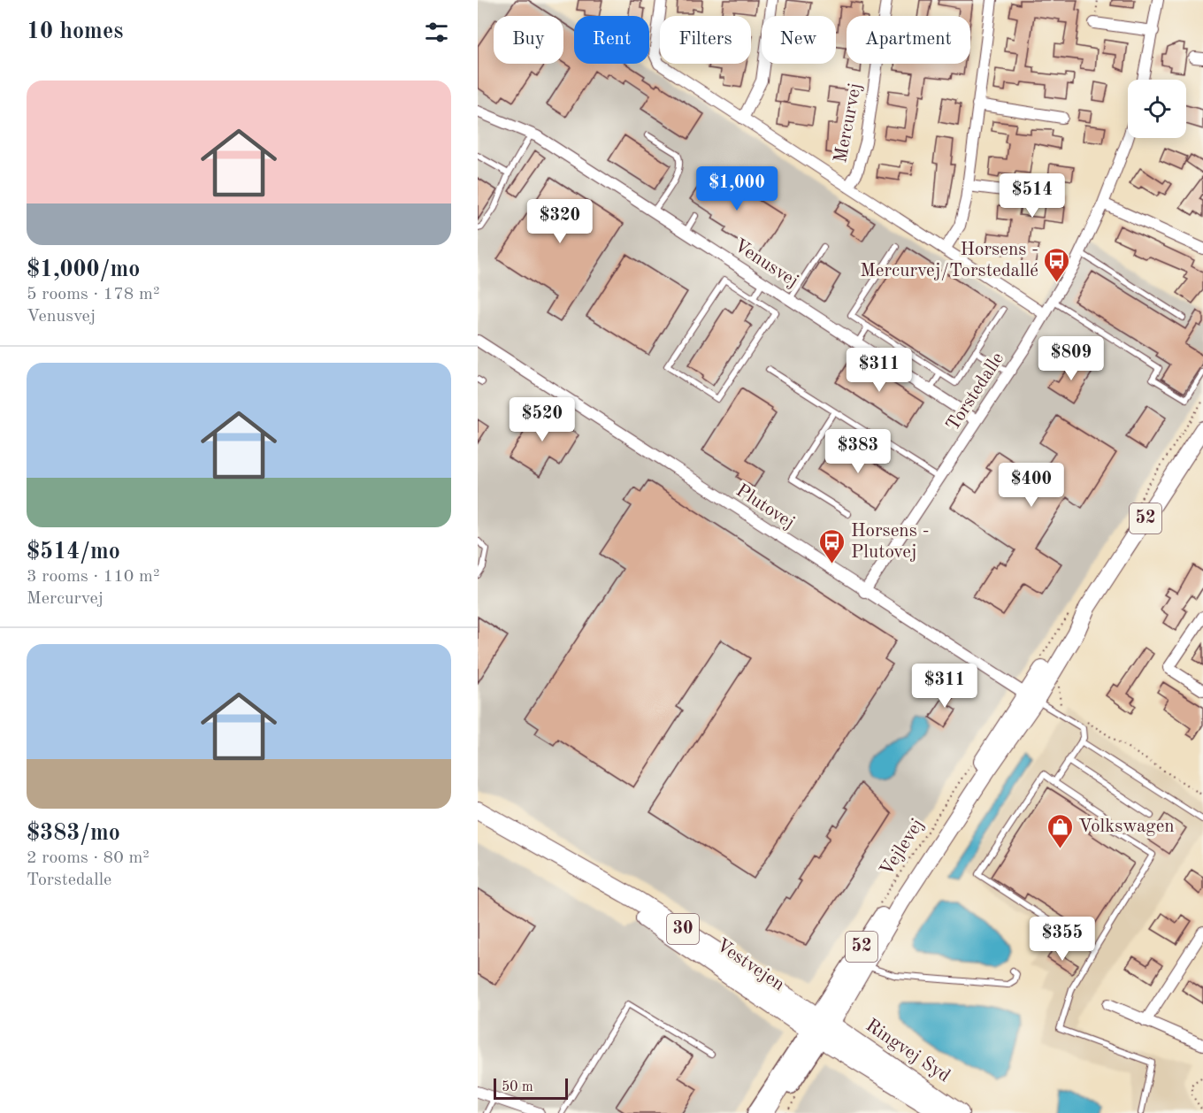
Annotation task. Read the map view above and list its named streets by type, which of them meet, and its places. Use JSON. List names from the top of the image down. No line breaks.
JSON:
{"streets":{"highway":["30","Vestvejen","Ringvej Syd"],"main road":["52","Vejlevej"],"street":["Mercurvej","Venusvej","Torstedalle","Plutovej"]},"crossings":[["Mercurvej","Torstedalle"],["Venusvej","Torstedalle"],["Torstedalle","Plutovej"],["Plutovej","Vejlevej"],["Vejlevej","Vestvejen"],["Vejlevej","Ringvej Syd"],["Vestvejen","Ringvej Syd"]],"places":{"bus stop":["Horsens - Mercurvej/Torstedallé","Horsens - Plutovej"],"shop":["Volkswagen"]},"scale_bar":"50 m","page":{"heading":"10 homes","chip":["Buy","Rent","Filters","New","Apartment"],"list":[{"name":"$1,000/mo","note":"5 rooms · 178 m² · Venusvej"},{"name":"$514/mo","note":"3 rooms · 110 m² · Mercurvej"},{"name":"$383/mo","note":"2 rooms · 80 m² · Torstedalle"}],"price":["$1,000","$514","$320","$809","$311","$520","$383","$400","$311","$355"],"scale":"50 m"}}
